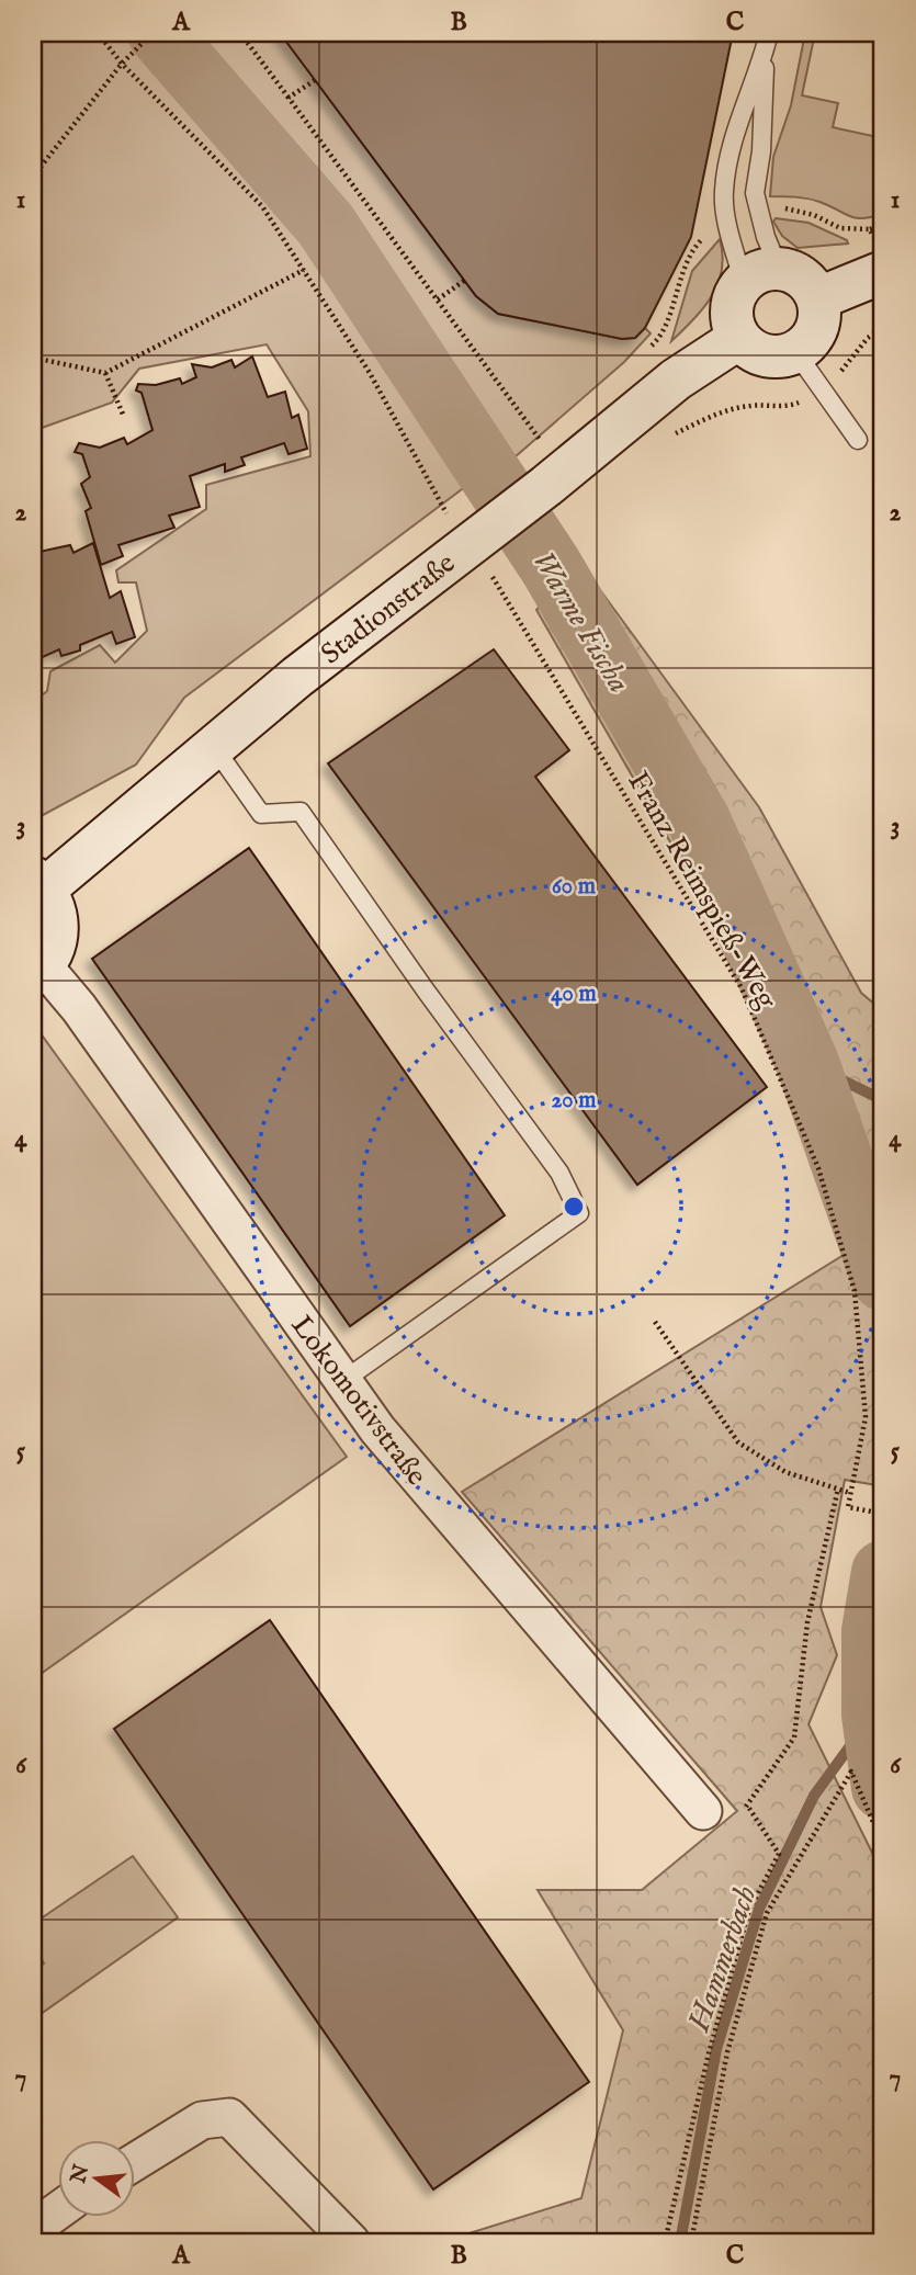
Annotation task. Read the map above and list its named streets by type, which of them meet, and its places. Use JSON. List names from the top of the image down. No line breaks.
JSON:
{"streets":{"street":["Stadionstraße","Lokomotivstraße"],"path":["Franz Reimspieß-Weg"]},"crossings":[["Stadionstraße","Franz Reimspieß-Weg"]],"water":["Warme Fischa","Hammerbach"],"north":"left","grid":{"columns":["A","B","C"],"rows":["1","2","3","4","5","6","7"]},"rings":["60 m","40 m","20 m"]}
